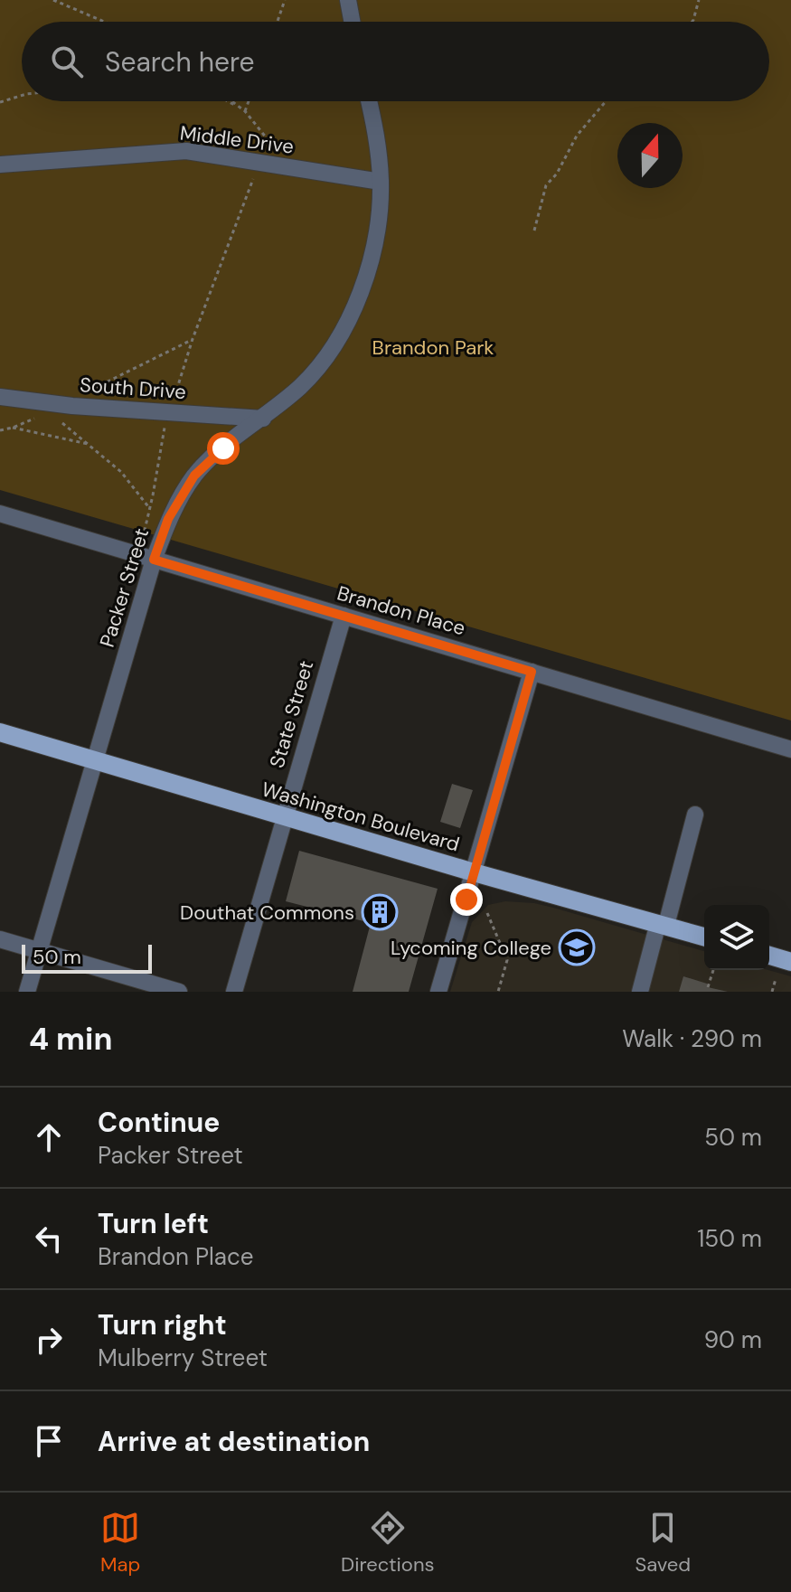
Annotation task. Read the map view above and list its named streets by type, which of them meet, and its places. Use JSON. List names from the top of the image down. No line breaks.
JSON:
{"streets":{"main road":["Washington Boulevard"],"street":["Middle Drive","South Drive","Packer Street","Brandon Place","State Street"]},"crossings":[["Middle Drive","Packer Street"],["South Drive","Packer Street"],["Packer Street","Brandon Place"],["Packer Street","Washington Boulevard"],["Brandon Place","State Street"],["State Street","Washington Boulevard"]],"parks":["Brandon Park"],"places":{"building":["Douthat Commons"],"school or university":["Lycoming College"]},"scale_bar":"50 m","north":"top","page":{"search":"Search here","scale":"50 m","heading":["4 min","Walk · 290 m"],"list":[["Continue","Packer Street","50 m"],["Turn left","Brandon Place","150 m"],["Turn right","Mulberry Street","90 m"],"Arrive at destination"],"nav":["Map","Directions","Saved"]}}
